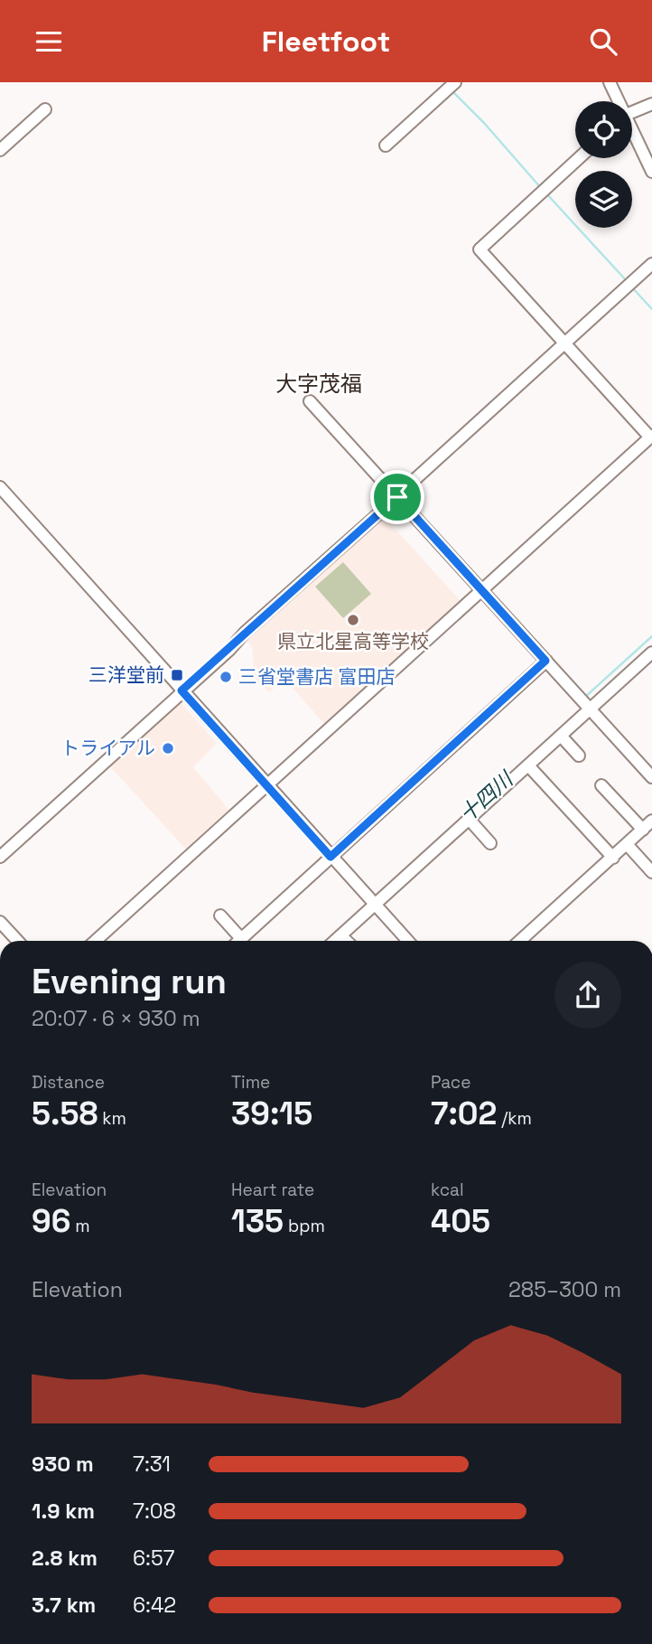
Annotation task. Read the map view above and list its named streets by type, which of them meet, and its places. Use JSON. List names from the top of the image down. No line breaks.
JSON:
{"districts":["大字茂福"],"water":["十四川"],"places":{"other":["県立北星高等学校","三省堂書店 富田店","トライアル"],"transit":["三洋堂前"]},"page":{"header":"Fleetfoot","heading":["Evening run","20:07 · 6 × 930 m"],"stats":[["Distance","5.58 km"],["Time","39:15"],["Pace","7:02 /km"],["Elevation","96 m"],["Heart rate","135 bpm"],["kcal","405"]],"chart":["Elevation","285–300 m"],"list":[{"name":"930 m","note":"7:31"},{"name":"1.9 km","note":"7:08"},{"name":"2.8 km","note":"6:57"},{"name":"3.7 km","note":"6:42"}]}}
